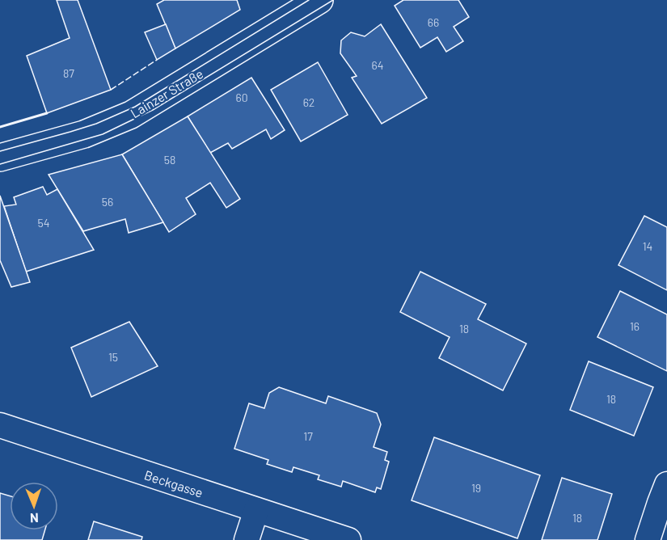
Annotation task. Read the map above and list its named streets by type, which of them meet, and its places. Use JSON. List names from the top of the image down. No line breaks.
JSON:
{"streets":{"main road":["Lainzer Straße"],"street":["Beckgasse"]},"house_numbers":["66","64","87","60","62","58","56","54","14","16","18","15","18","17","19","18"],"north":"bottom"}
